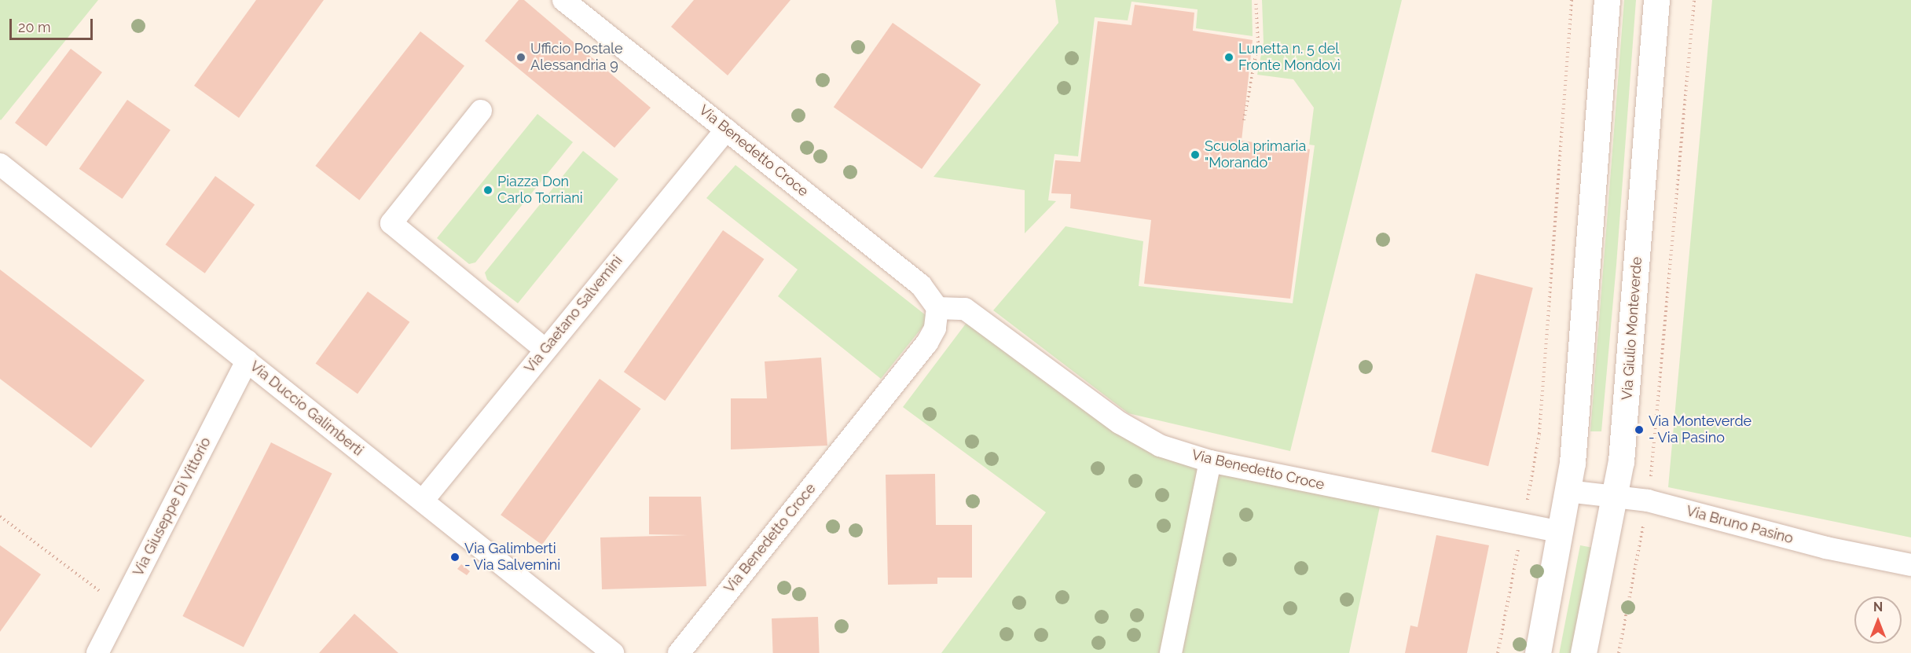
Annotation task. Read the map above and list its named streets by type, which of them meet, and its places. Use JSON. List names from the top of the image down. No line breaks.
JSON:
{"streets":{"street":["Via Benedetto Croce","Via Gaetano Salvemini","Via Giulio Monteverde","Via Duccio Galimberti","Via Giuseppe Di Vittorio","Via Bruno Pasino"]},"crossings":[["Via Benedetto Croce","Via Gaetano Salvemini"],["Via Gaetano Salvemini","Via Duccio Galimberti"],["Via Giulio Monteverde","Via Bruno Pasino"],["Via Duccio Galimberti","Via Giuseppe Di Vittorio"]],"places":["Ufficio Postale Alessandria 9","Lunetta n. 5 del Fronte Mondovì","Scuola primaria \"Morando\"","Piazza Don Carlo Torriani","Via Monteverde - Via Pasino","Via Galimberti - Via Salvemini"],"scale_bar":"20 m","north":"top"}
